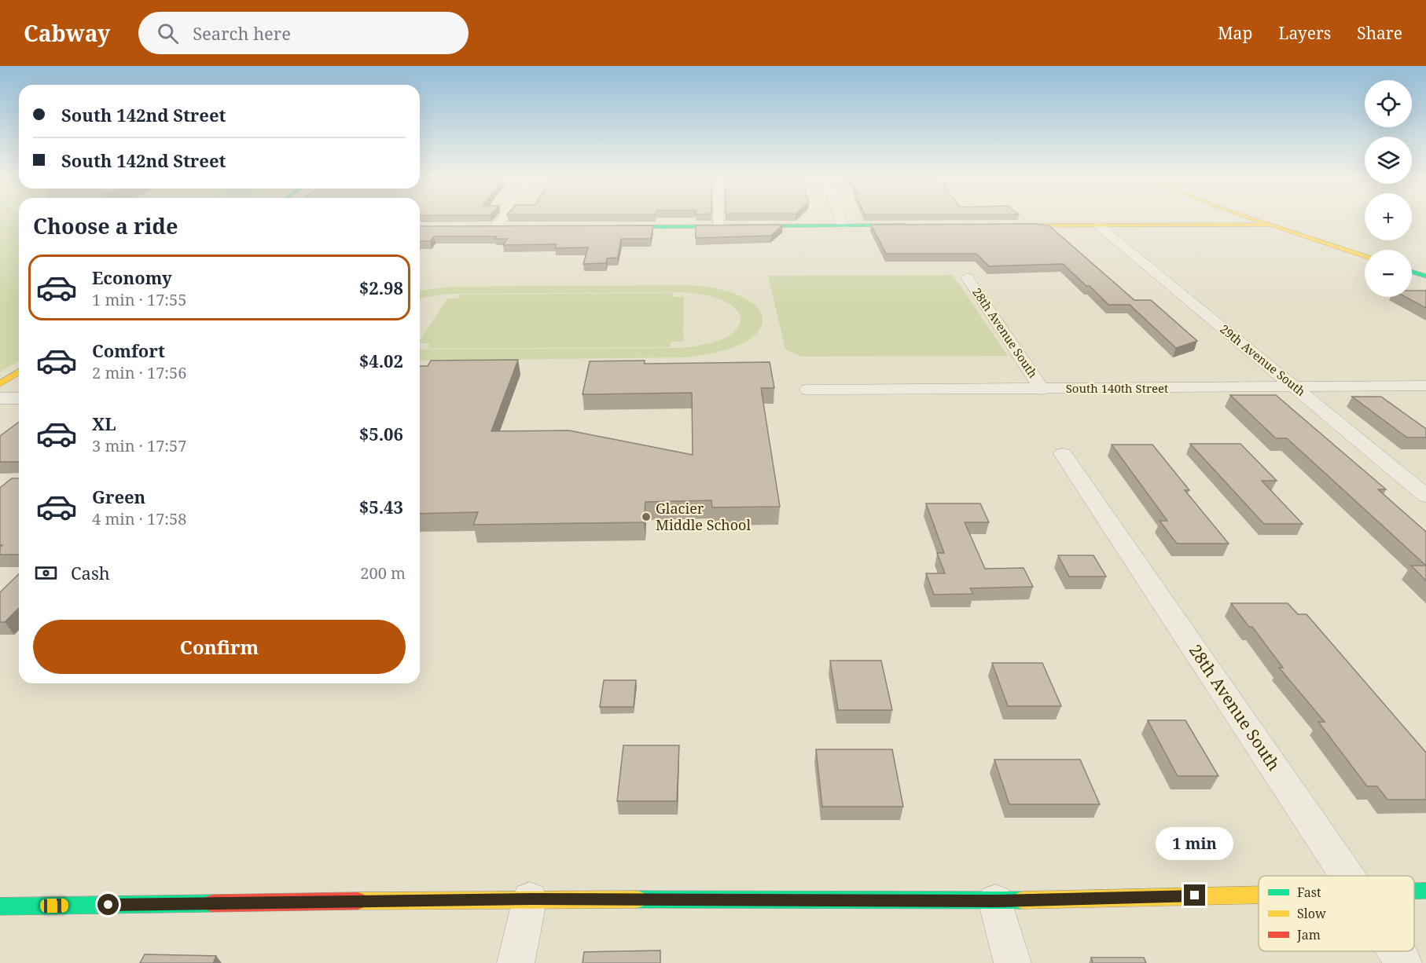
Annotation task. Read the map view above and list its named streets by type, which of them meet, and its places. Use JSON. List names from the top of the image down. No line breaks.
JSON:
{"streets":{"street":["28th Avenue South","29th Avenue South","South 140th Street"]},"crossings":[["28th Avenue South","South 140th Street"],["29th Avenue South","South 140th Street"]],"places":["Glacier Middle School"],"legend":["Fast","Slow","Jam"],"page":{"header":"Cabway","search":"Search here","nav":["Map","Layers","Share"],"map_buttons":["+","−"],"banner":["South 142nd Street","South 142nd Street"],"heading":"Choose a ride","list":[{"name":"Economy","note":"1 min · 17:55","value":"$2.98"},{"name":"Comfort","note":"2 min · 17:56","value":"$4.02"},{"name":"XL","note":"3 min · 17:57","value":"$5.06"},{"name":"Green","note":"4 min · 17:58","value":"$5.43"}],"pay":["Cash","200 m"],"buttons":"Confirm","bubble":"1 min"}}
